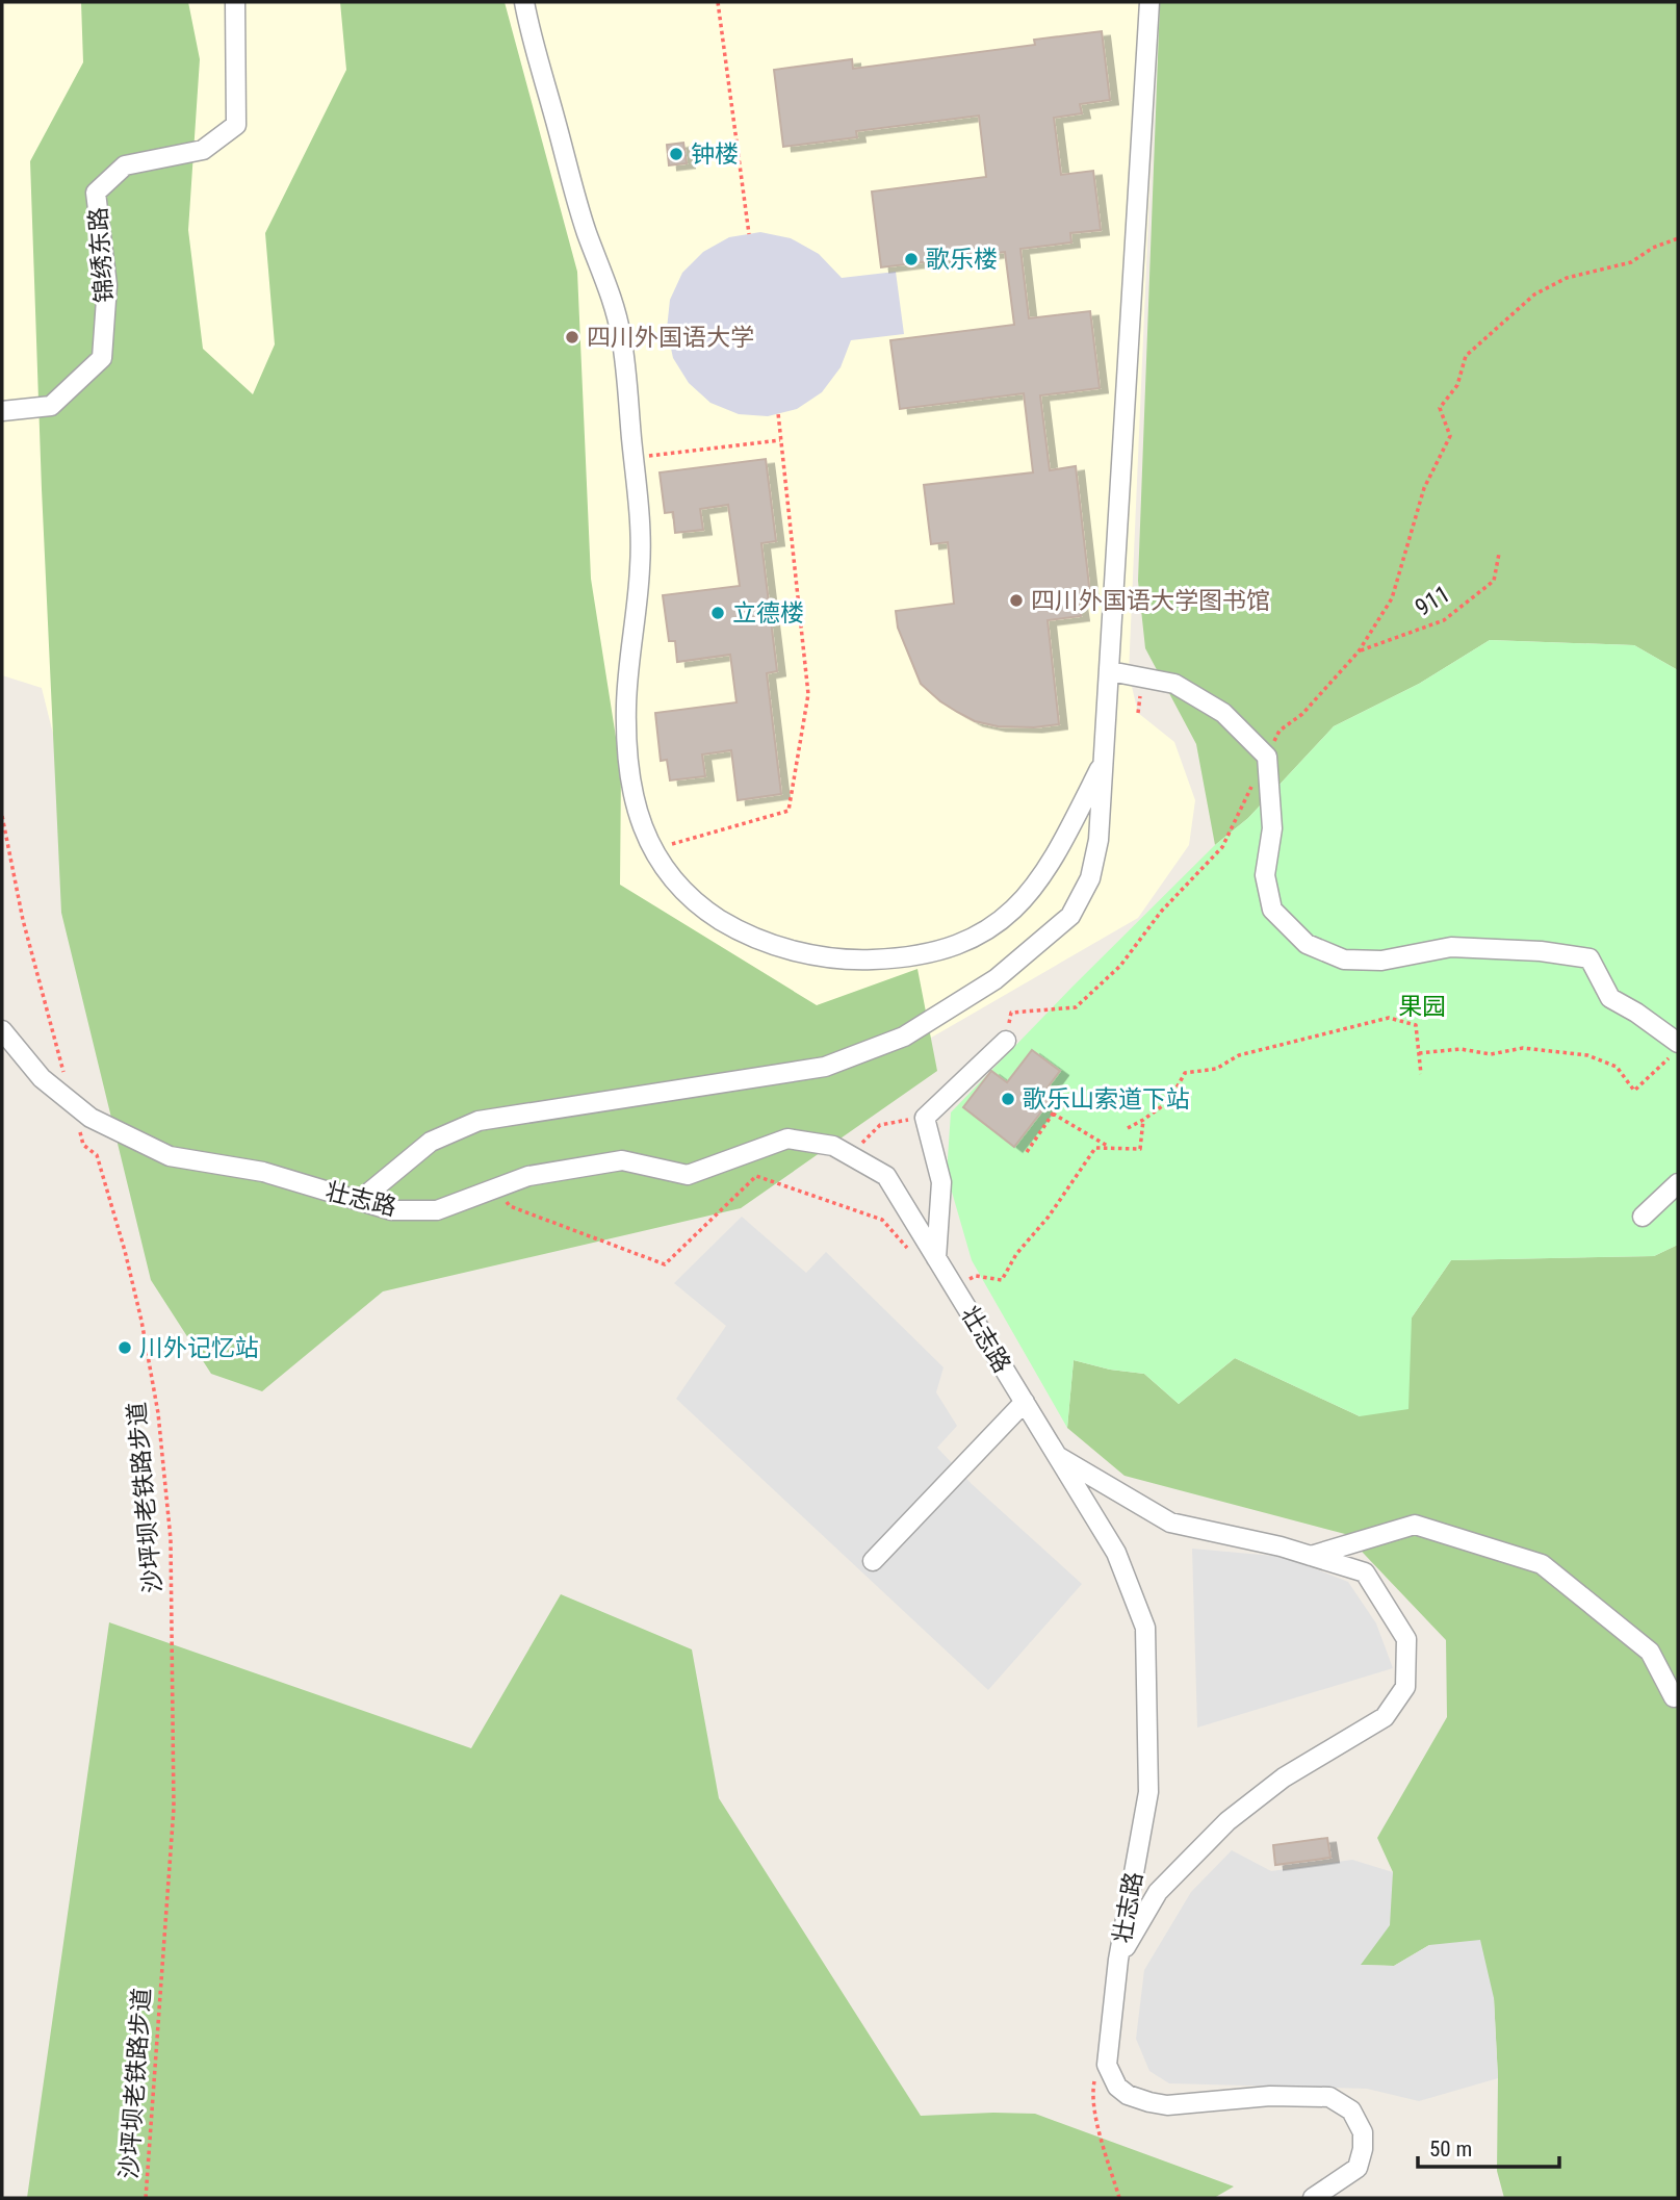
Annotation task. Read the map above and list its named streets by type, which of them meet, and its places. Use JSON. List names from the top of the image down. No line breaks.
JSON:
{"streets":{"street":["锦绣东路","壮志路"],"path":["911","沙坪坝老铁路步道"]},"crossings":[["壮志路","沙坪坝老铁路步道"]],"parks":["果园"],"places":["钟楼","歌乐楼","四川外国语大学","四川外国语大学图书馆","立德楼","歌乐山索道下站","川外记忆站"],"scale_bar":"50 m"}
